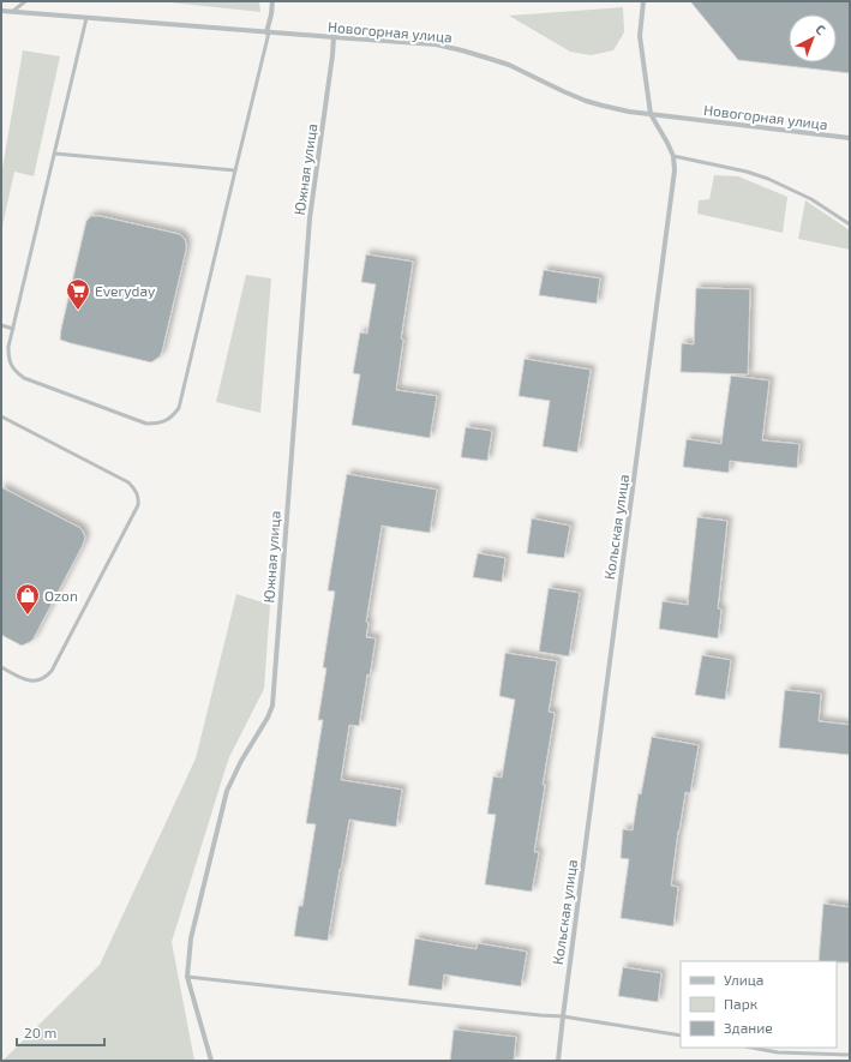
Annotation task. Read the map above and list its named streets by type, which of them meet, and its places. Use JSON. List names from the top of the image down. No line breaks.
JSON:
{"streets":{"street":["Новогорная улица","Южная улица","Кольская улица"]},"crossings":[["Новогорная улица","Южная улица"],["Новогорная улица","Кольская улица"]],"places":{"supermarket":["Everyday"],"shop":["Ozon"]},"legend":["Улица","Парк","Здание"],"scale_bar":"20 m","north":"top right"}
